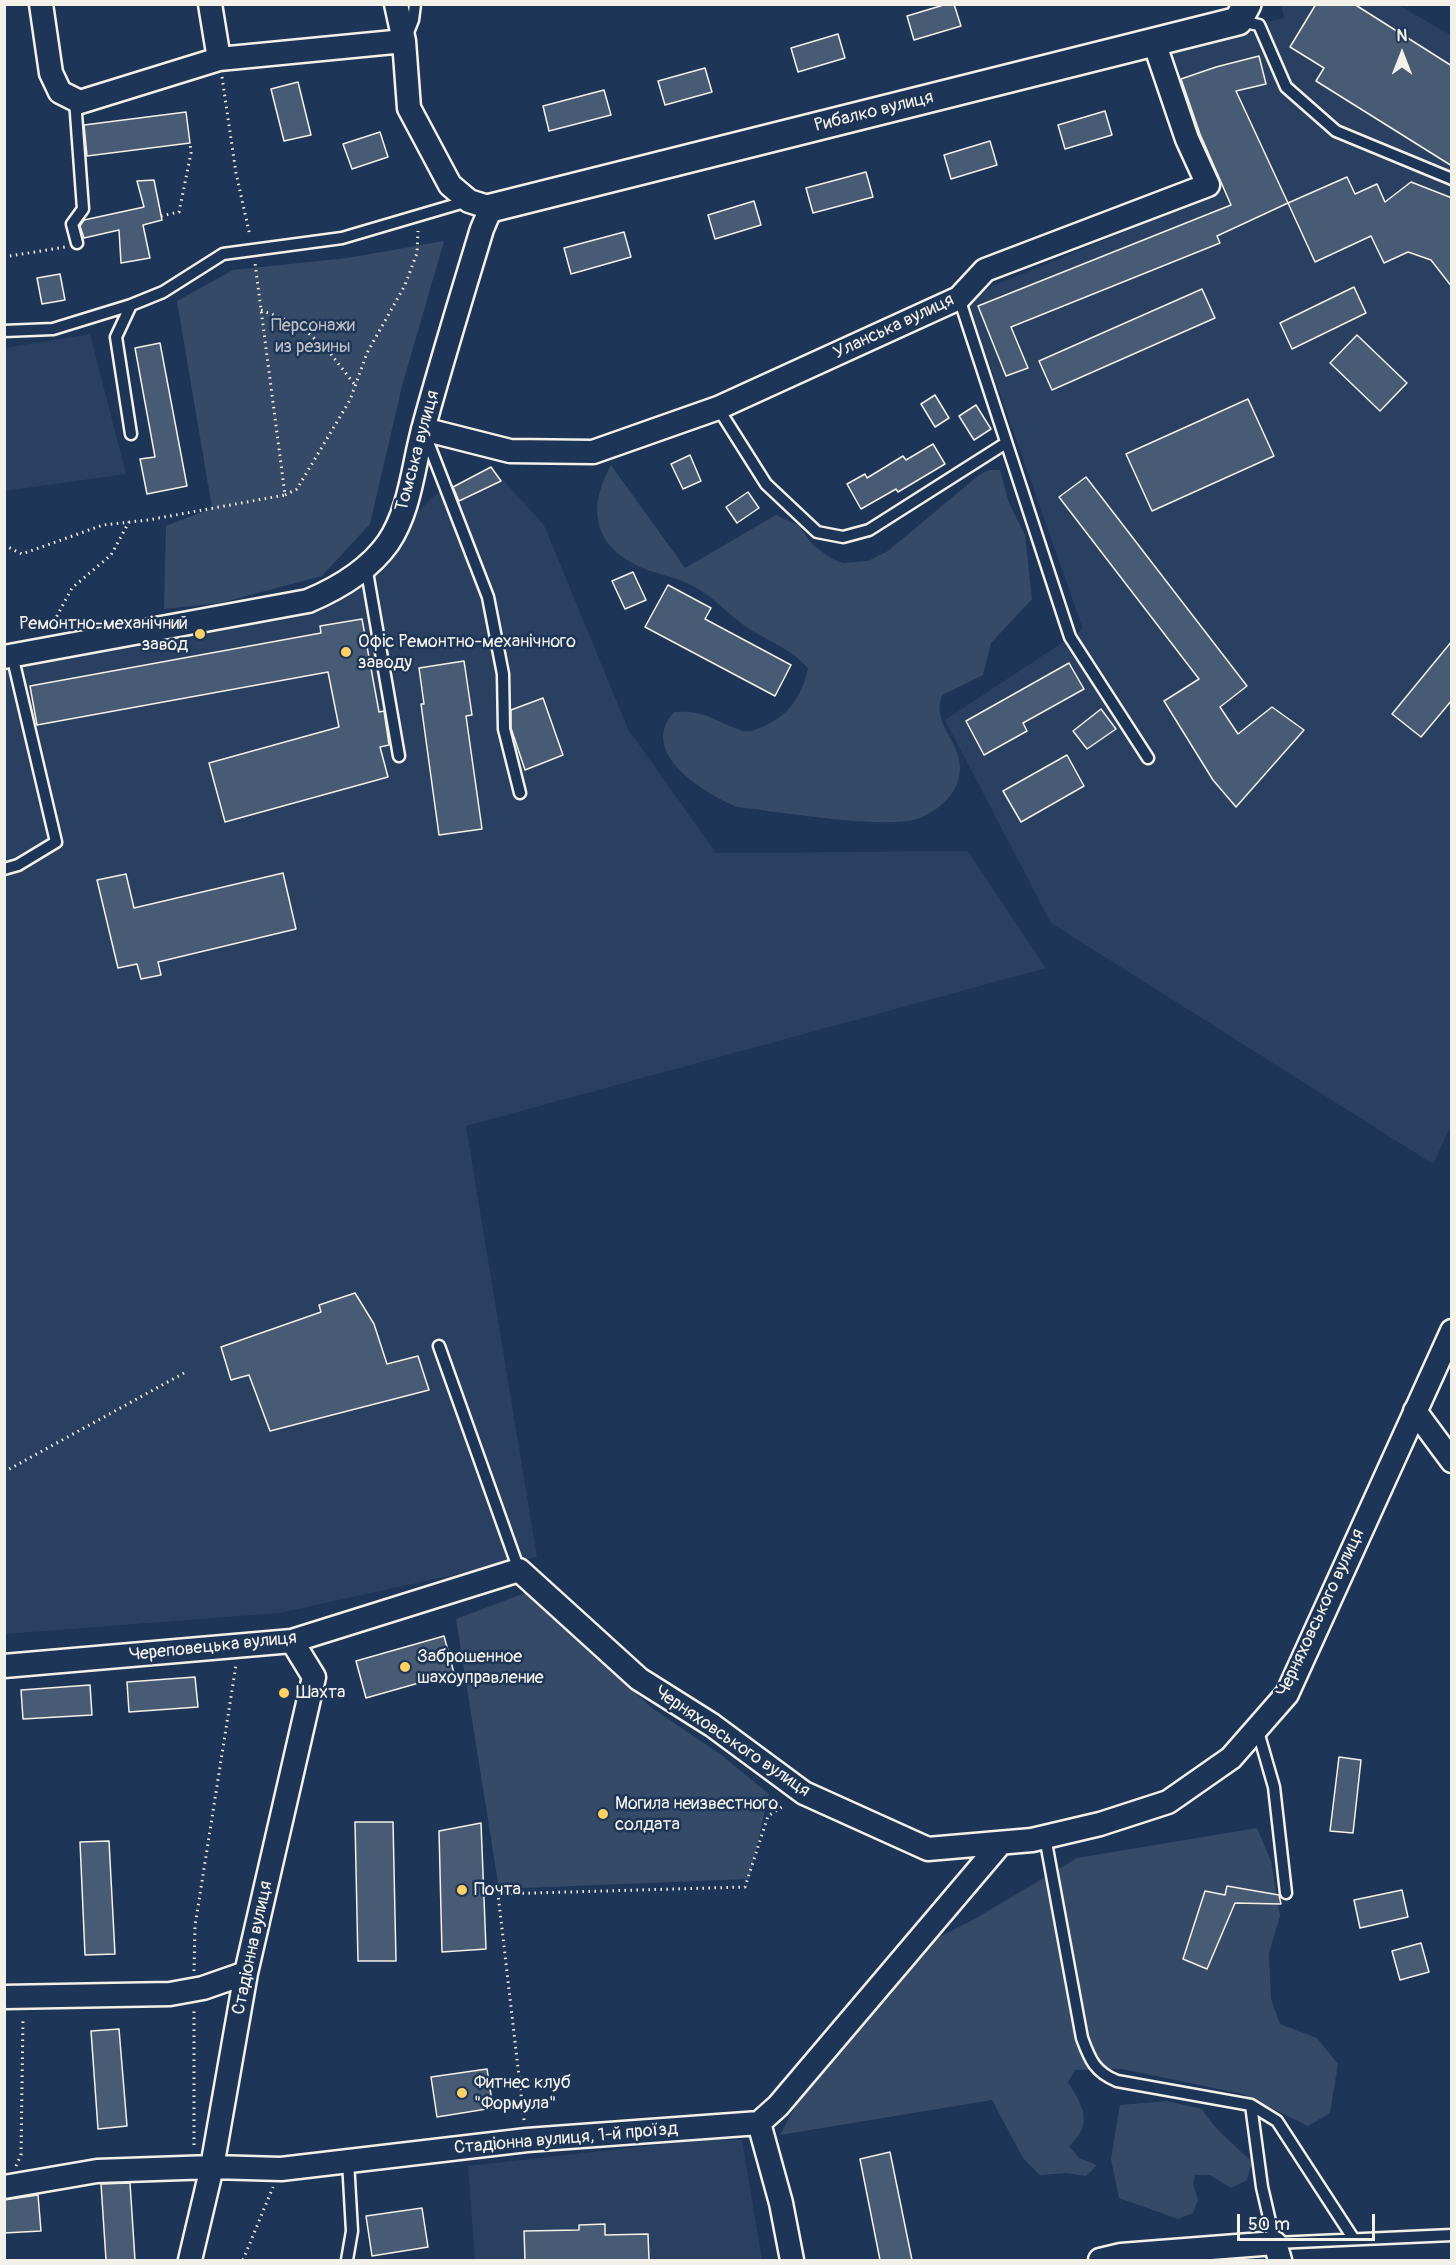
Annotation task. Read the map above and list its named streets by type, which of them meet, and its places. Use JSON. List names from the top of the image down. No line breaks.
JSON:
{"streets":{"street":["Рибалко вулиця","Уланська вулиця","Томська вулиця","Черняховського вулиця","Череповецька вулиця","Стадіонна вулиця","Стадіонна вулиця, 1-й проїзд"]},"crossings":[["Рибалко вулиця","Уланська вулиця"],["Рибалко вулиця","Томська вулиця"],["Уланська вулиця","Томська вулиця"],["Черняховського вулиця","Череповецька вулиця"],["Череповецька вулиця","Стадіонна вулиця"],["Стадіонна вулиця","Стадіонна вулиця, 1-й проїзд"]],"parks":["Персонажи из резины"],"places":["Ремонтно-механічний завод","Офіс Ремонтно-механічного заводу","Заброшенное шахоуправление","Шахта","Могила неизвестного солдата","Почта","Фитнес клуб \"Формула\""],"scale_bar":"50 m","north":"top"}
